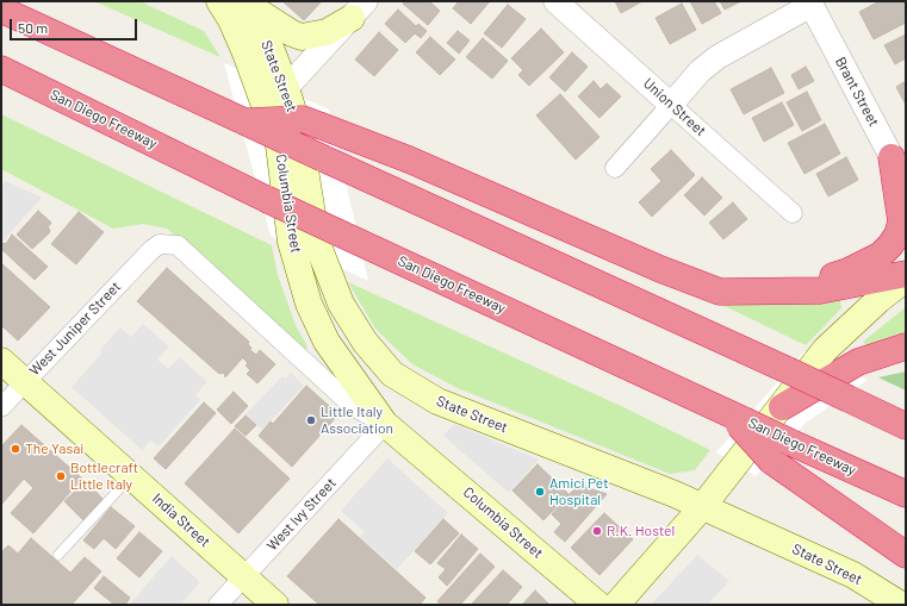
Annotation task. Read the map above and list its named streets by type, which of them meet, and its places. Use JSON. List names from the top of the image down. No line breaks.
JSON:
{"streets":{"highway":["San Diego Freeway"],"main road":["State Street","Columbia Street","India Street"],"street":["Brant Street","Union Street","West Juniper Street","West Ivy Street"]},"crossings":[["Columbia Street","West Juniper Street"],["Columbia Street","West Ivy Street"],["West Juniper Street","India Street"],["West Ivy Street","India Street"]],"places":["Little Italy Association","The Yasai","Bottlecraft Little Italy","Amici Pet Hospital","R.K. Hostel"],"scale_bar":"50 m"}
